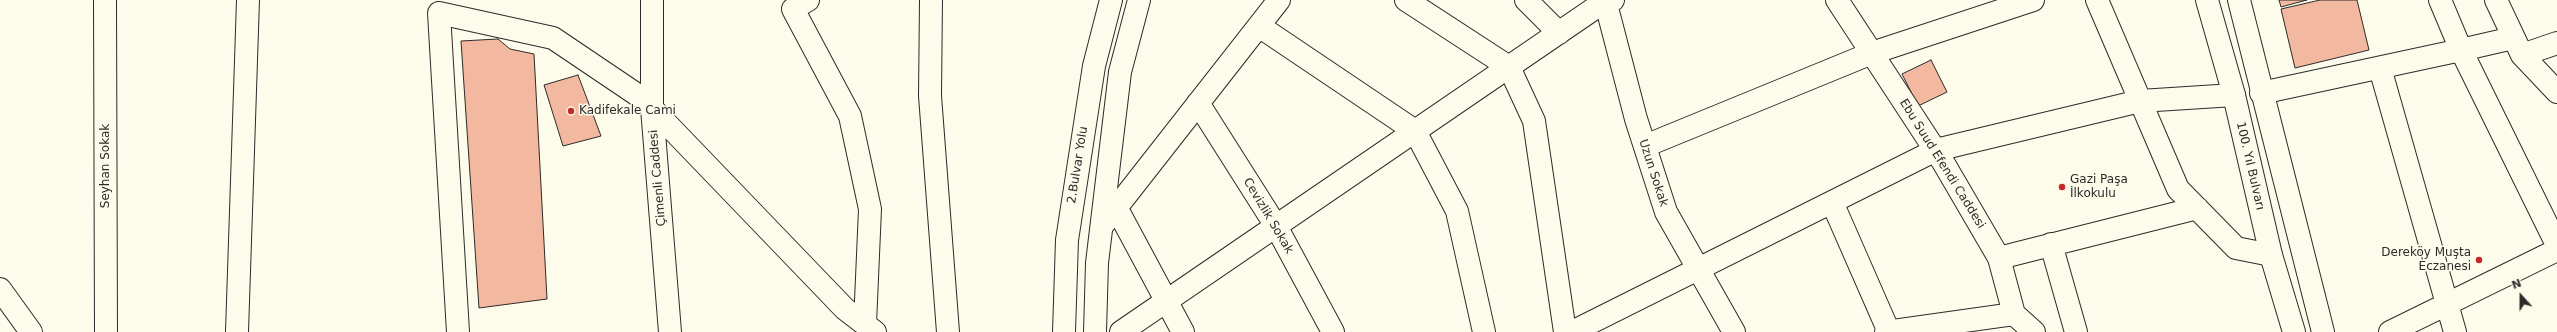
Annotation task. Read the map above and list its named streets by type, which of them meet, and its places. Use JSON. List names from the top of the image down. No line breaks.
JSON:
{"streets":{"street":["Ebu Suud Efendi Caddesi","2.Bulvar Yolu","Seyhan Sokak","100. Yıl Bulvarı","Uzun Sokak","Çimenli Caddesi","Cevizlik Sokak"]},"places":["Kadifekale Cami","Gazi Paşa İlkokulu","Dereköy Muşta Eczanesi"],"north":"top"}
